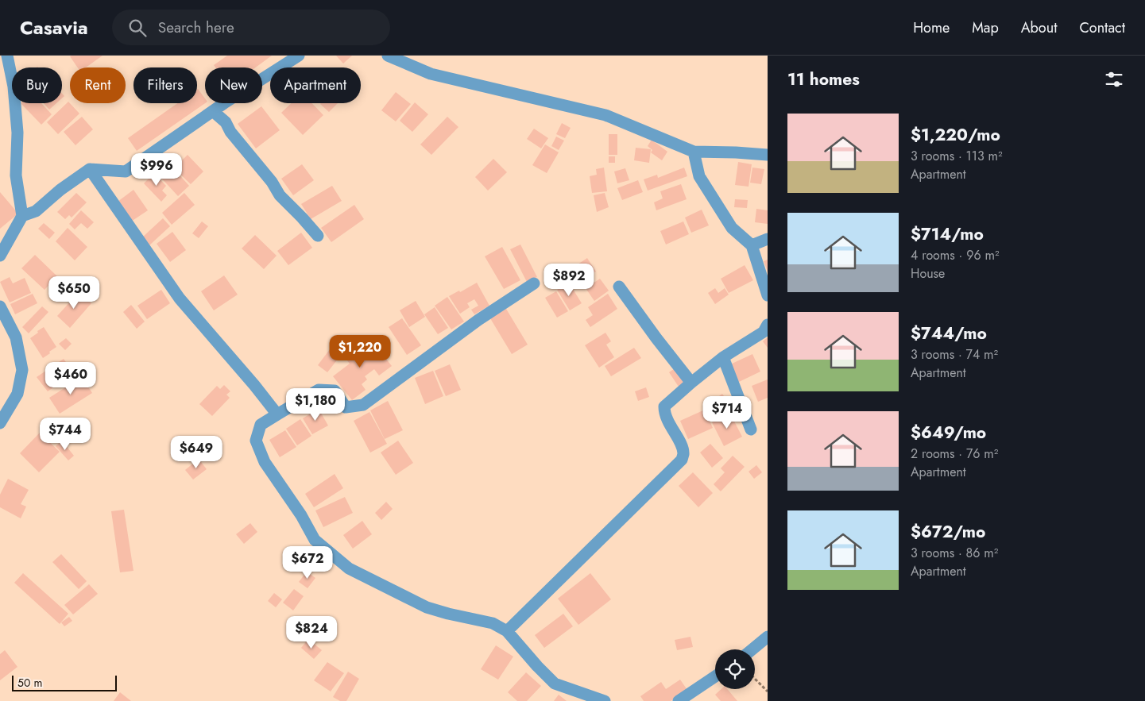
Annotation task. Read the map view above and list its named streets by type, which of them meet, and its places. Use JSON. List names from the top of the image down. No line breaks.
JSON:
{"scale_bar":"50 m","page":{"header":"Casavia","search":"Search here","nav":["Home","Map","About","Contact"],"heading":"11 homes","chip":["Buy","Rent","Filters","New","Apartment"],"list":[{"name":"$1,220/mo","note":"3 rooms · 113 m² · Apartment"},{"name":"$714/mo","note":"4 rooms · 96 m² · House"},{"name":"$744/mo","note":"3 rooms · 74 m² · Apartment"},{"name":"$649/mo","note":"2 rooms · 76 m² · Apartment"},{"name":"$672/mo","note":"3 rooms · 86 m² · Apartment"}],"price":["$996","$892","$650","$1,220","$460","$1,180","$714","$744","$649","$672","$824"],"scale":"50 m"}}
